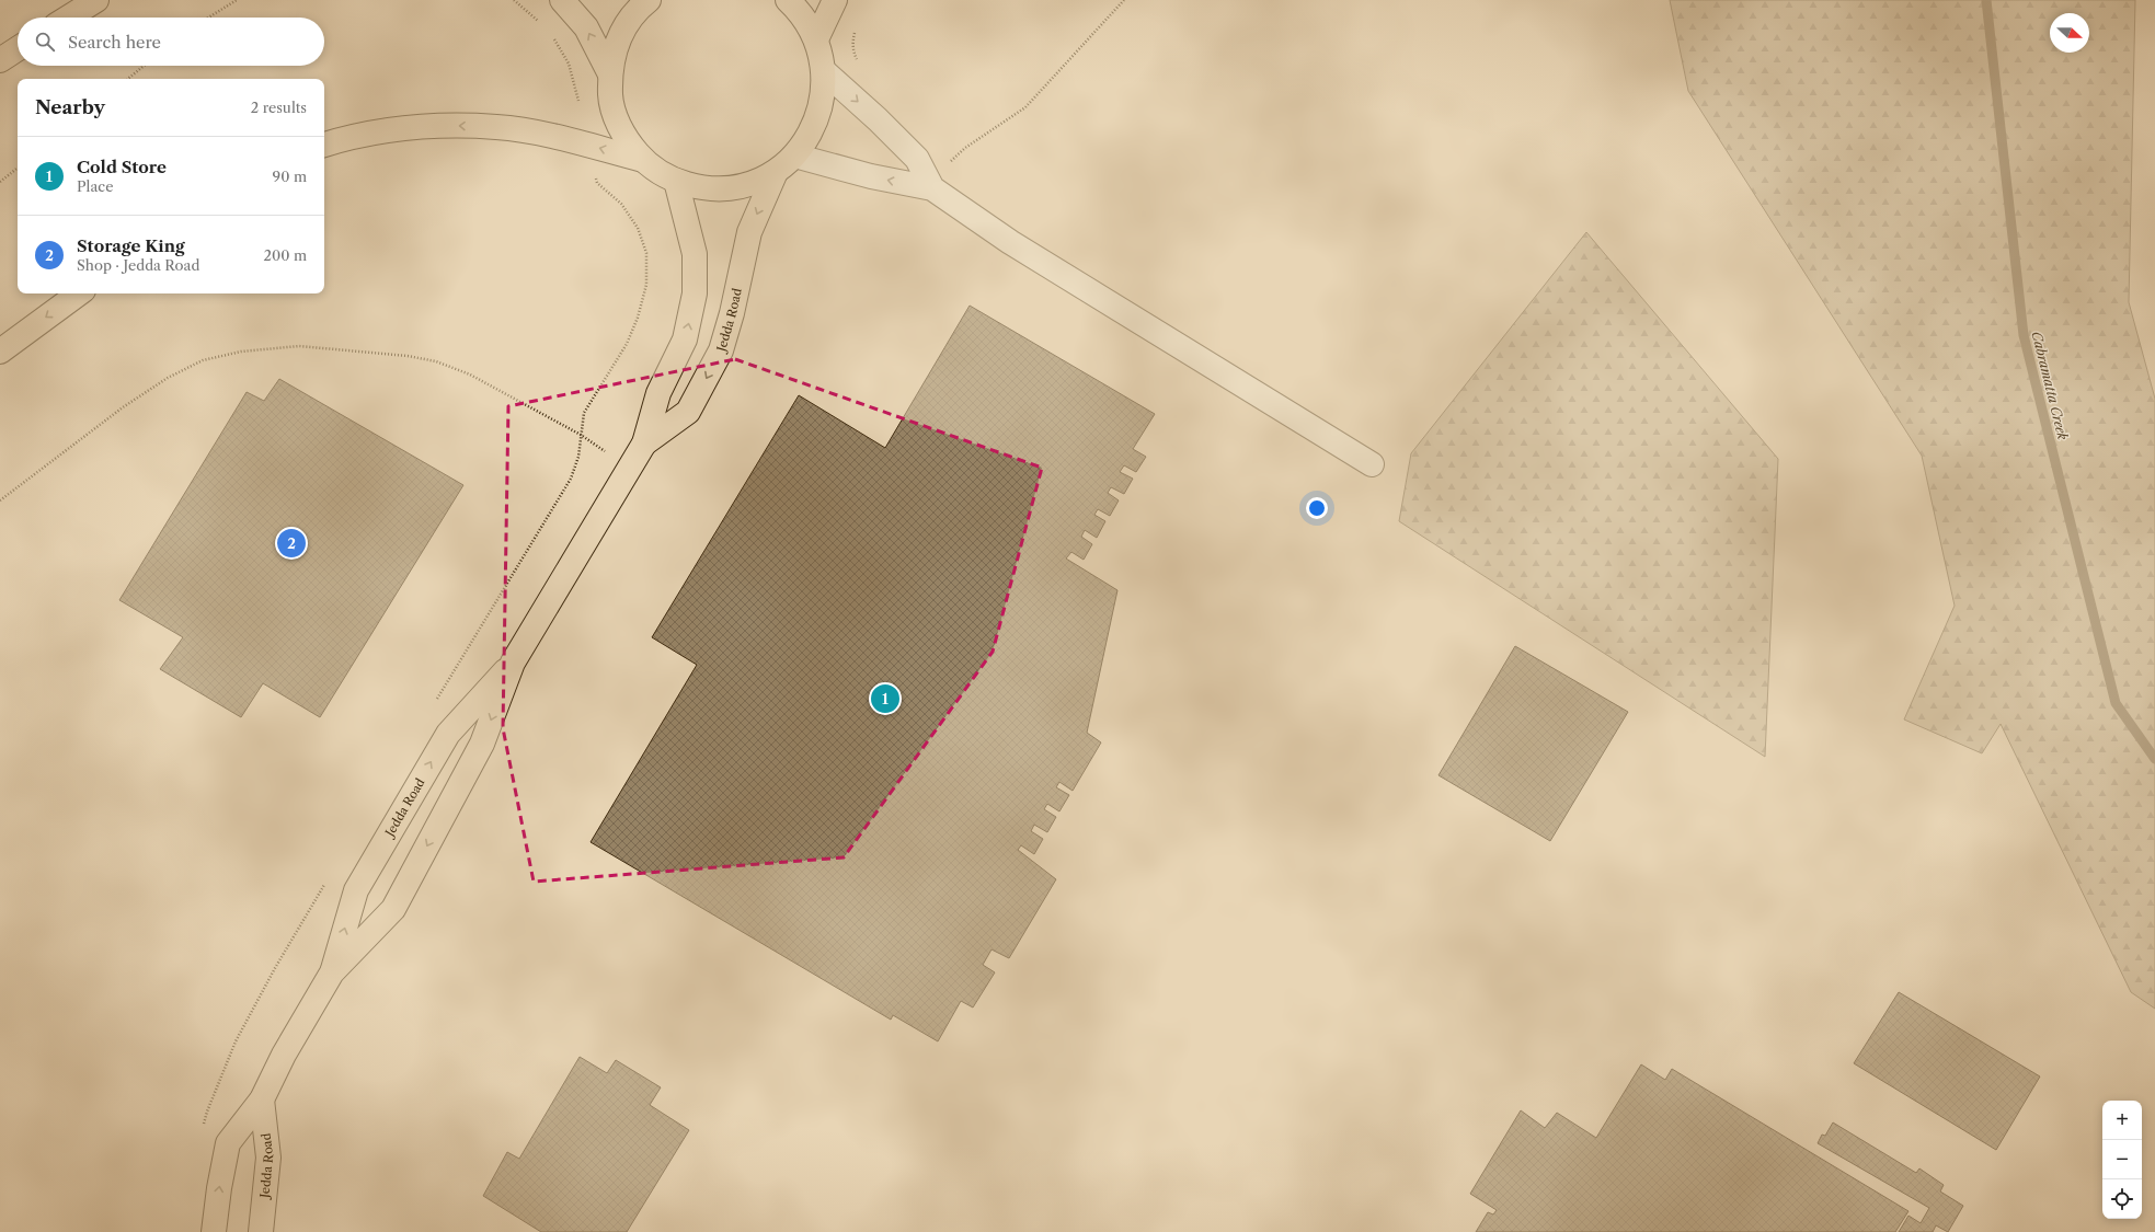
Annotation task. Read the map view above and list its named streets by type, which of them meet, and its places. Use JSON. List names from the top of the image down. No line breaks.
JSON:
{"streets":{"main road":["Jedda Road"]},"water":["Cabramatta Creek"],"north":"right","page":{"search":"Search here","heading":["Nearby","2 results"],"list":[{"mark":"1","name":"Cold Store","note":"Place","value":"90 m"},{"mark":"2","name":"Storage King","note":"Shop · Jedda Road","value":"200 m"}],"pins":["2","1"],"map_buttons":["+","−"]}}
